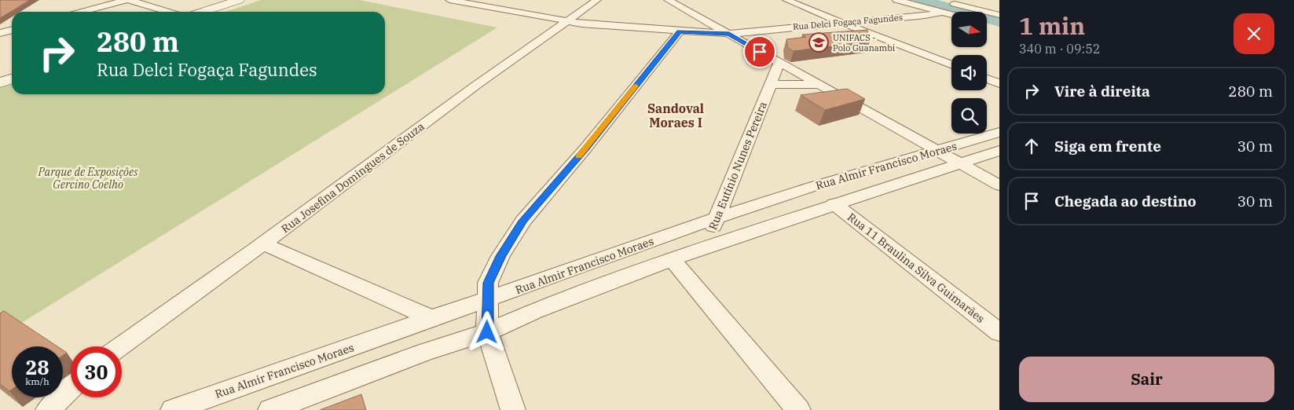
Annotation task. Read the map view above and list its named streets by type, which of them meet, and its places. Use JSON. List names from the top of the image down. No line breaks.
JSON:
{"streets":{"street":["Rua Delci Fogaça Fagundes","Rua Eutínio Nunes Pereira","Rua Almir Francisco Moraes","Rua Josefina Domingues de Souza","Rua 11 Braulina Silva Guimarães"]},"crossings":[["Rua Delci Fogaça Fagundes","Rua Josefina Domingues de Souza"],["Rua Eutínio Nunes Pereira","Rua Almir Francisco Moraes"],["Rua Almir Francisco Moraes","Rua 11 Braulina Silva Guimarães"]],"districts":["Sandoval Moraes I"],"parks":["Parque de Exposições Gercino Coelho"],"places":{"school or university":["UNIFACS - Polo Guanambi"]},"north":"right","page":{"heading":["1 min","340 m · 09:52"],"turn":["280 m","Rua Delci Fogaça Fagundes"],"list":[{"name":"Vire à direita","value":"280 m"},{"name":"Siga em frente","value":"30 m"},{"name":"Chegada ao destino","value":"30 m"}],"speed":"28 km/h","limit":"30","buttons":"Sair"}}
